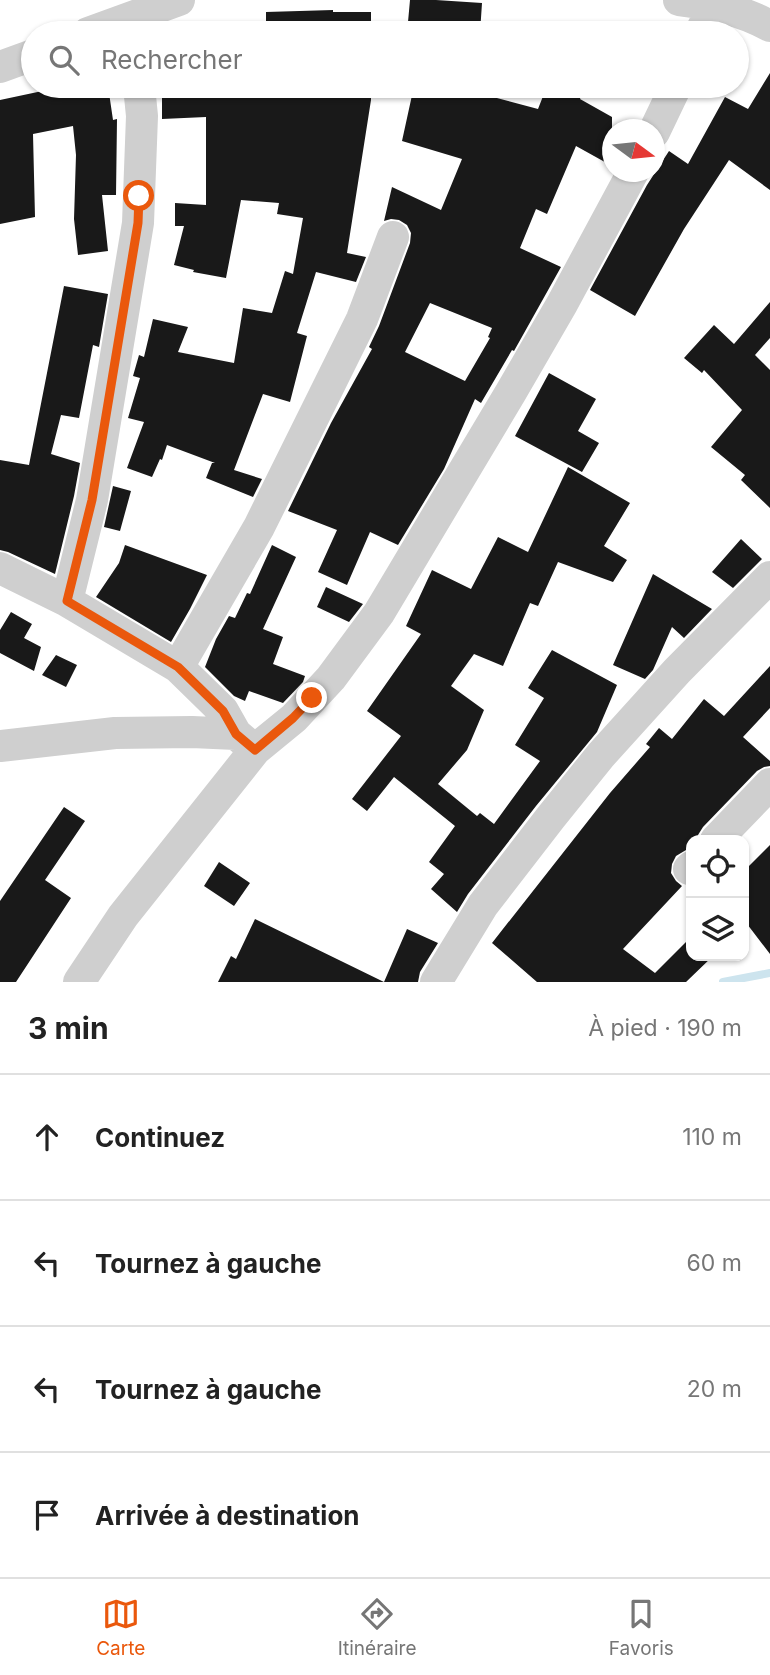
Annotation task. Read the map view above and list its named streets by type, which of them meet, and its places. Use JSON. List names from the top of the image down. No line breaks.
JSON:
{"north":"right","page":{"search":"Rechercher","heading":["3 min","À pied · 190 m"],"list":[["Continuez","110 m"],["Tournez à gauche","60 m"],["Tournez à gauche","20 m"],"Arrivée à destination"],"nav":["Carte","Itinéraire","Favoris"]}}
